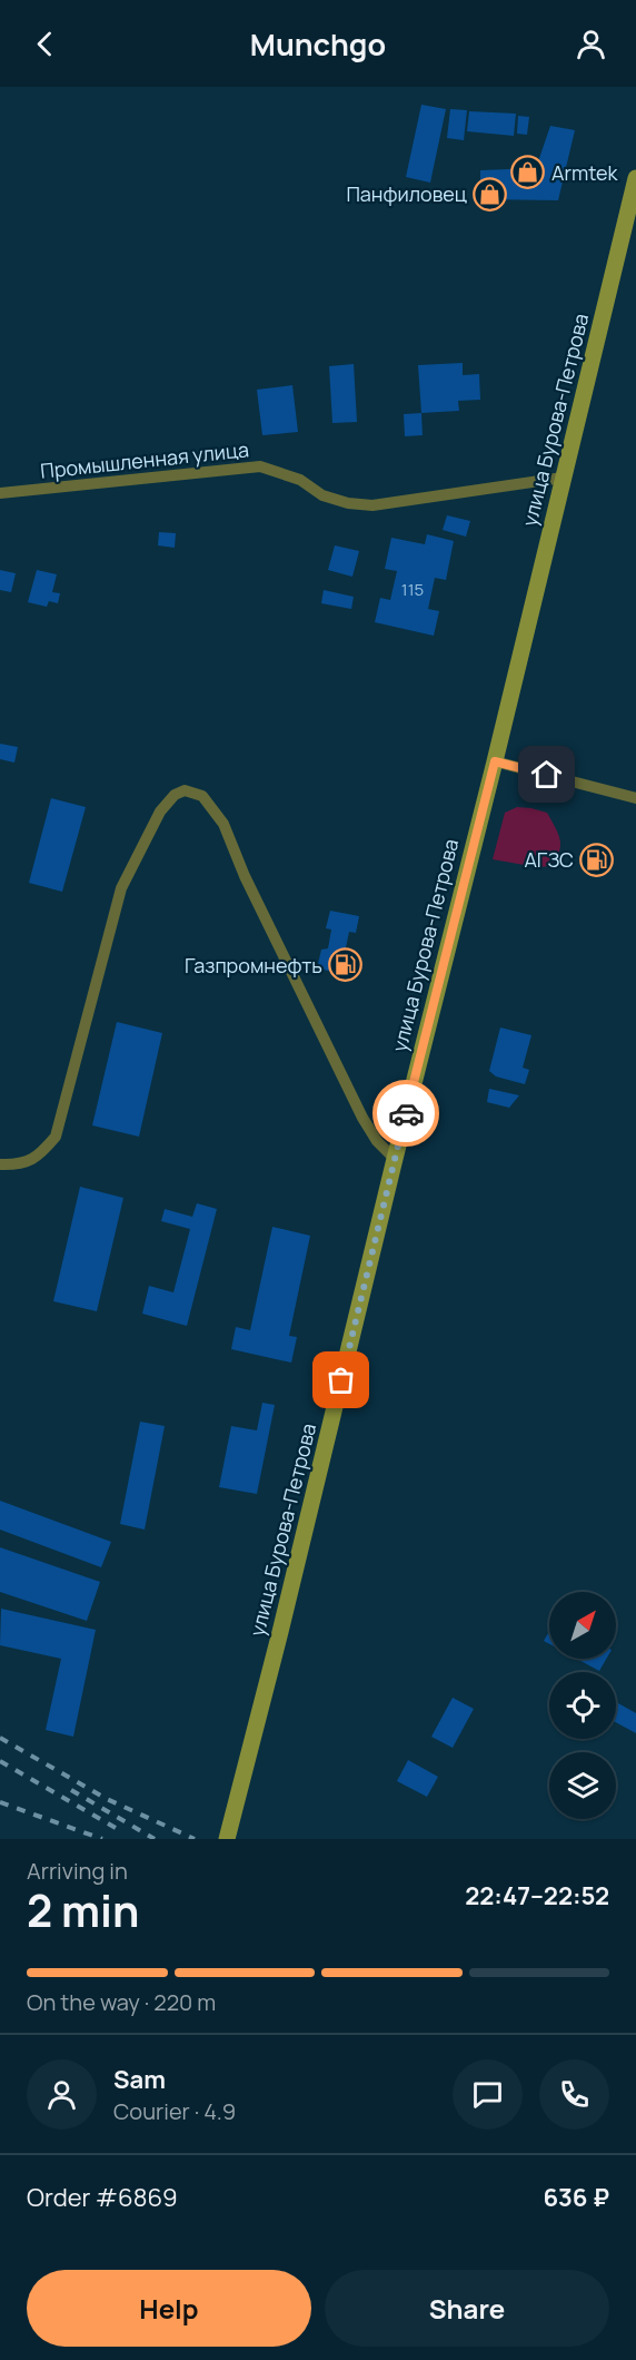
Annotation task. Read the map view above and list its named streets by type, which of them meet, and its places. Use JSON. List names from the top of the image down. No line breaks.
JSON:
{"streets":{"main road":["улица Бурова-Петрова"],"street":["Промышленная улица"]},"crossings":[["улица Бурова-Петрова","Промышленная улица"]],"places":{"shop":["Armtek","Панфиловец"],"fuel station":["АГЗС","Газпромнефть"]},"house_numbers":["115"],"north":"top right","page":{"header":"Munchgo","heading":["2 min","Arriving in","22:47–22:52"],"panel":["Sam","Courier · 4.9","Order #6869","636 ₽"],"bar":"On the way · 220 m","buttons":["Help","Share"]}}
